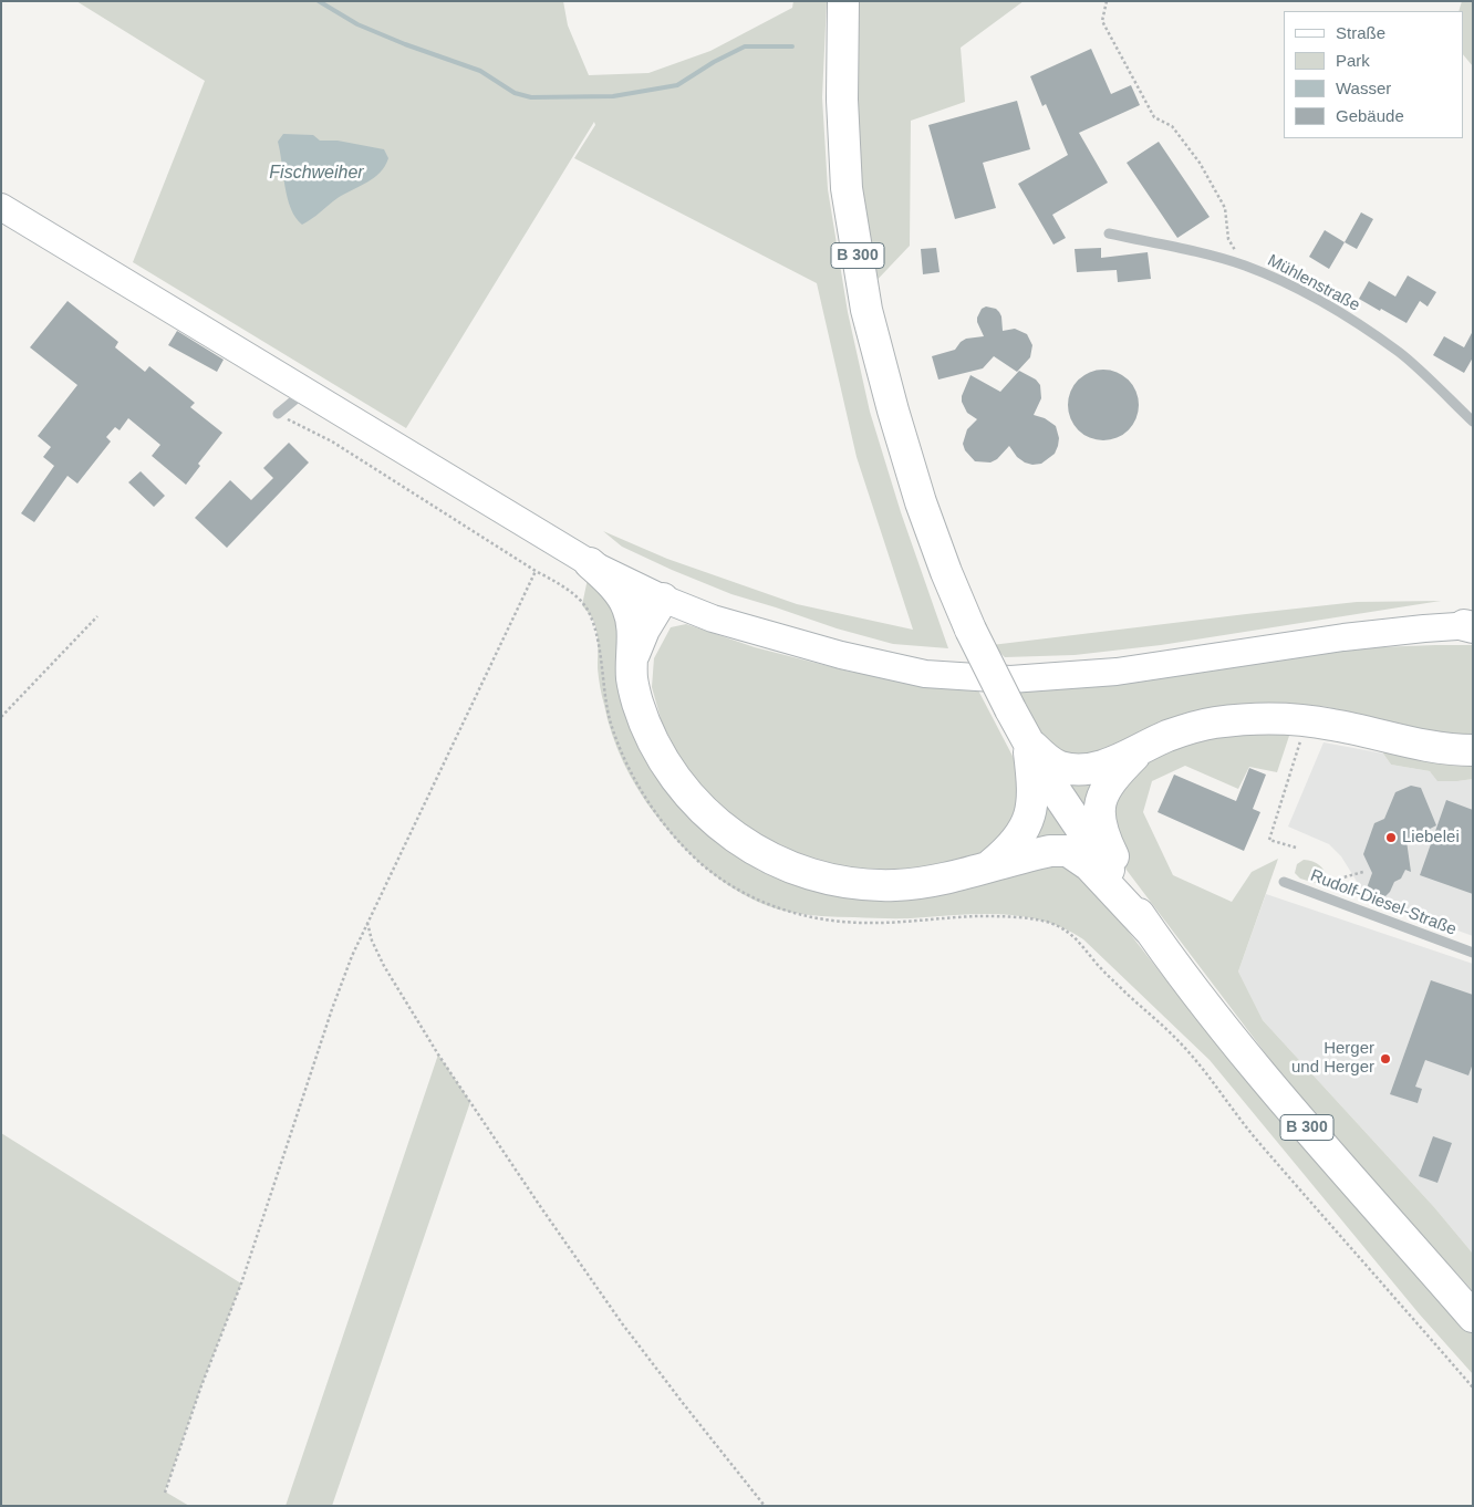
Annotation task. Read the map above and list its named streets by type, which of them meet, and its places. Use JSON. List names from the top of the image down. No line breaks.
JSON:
{"streets":{"highway":["B 300"],"street":["Mühlenstraße","Rudolf-Diesel-Straße"]},"water":["Fischweiher"],"places":["Liebelei","Herger und Herger"],"legend":["Straße","Park","Wasser","Gebäude"]}
